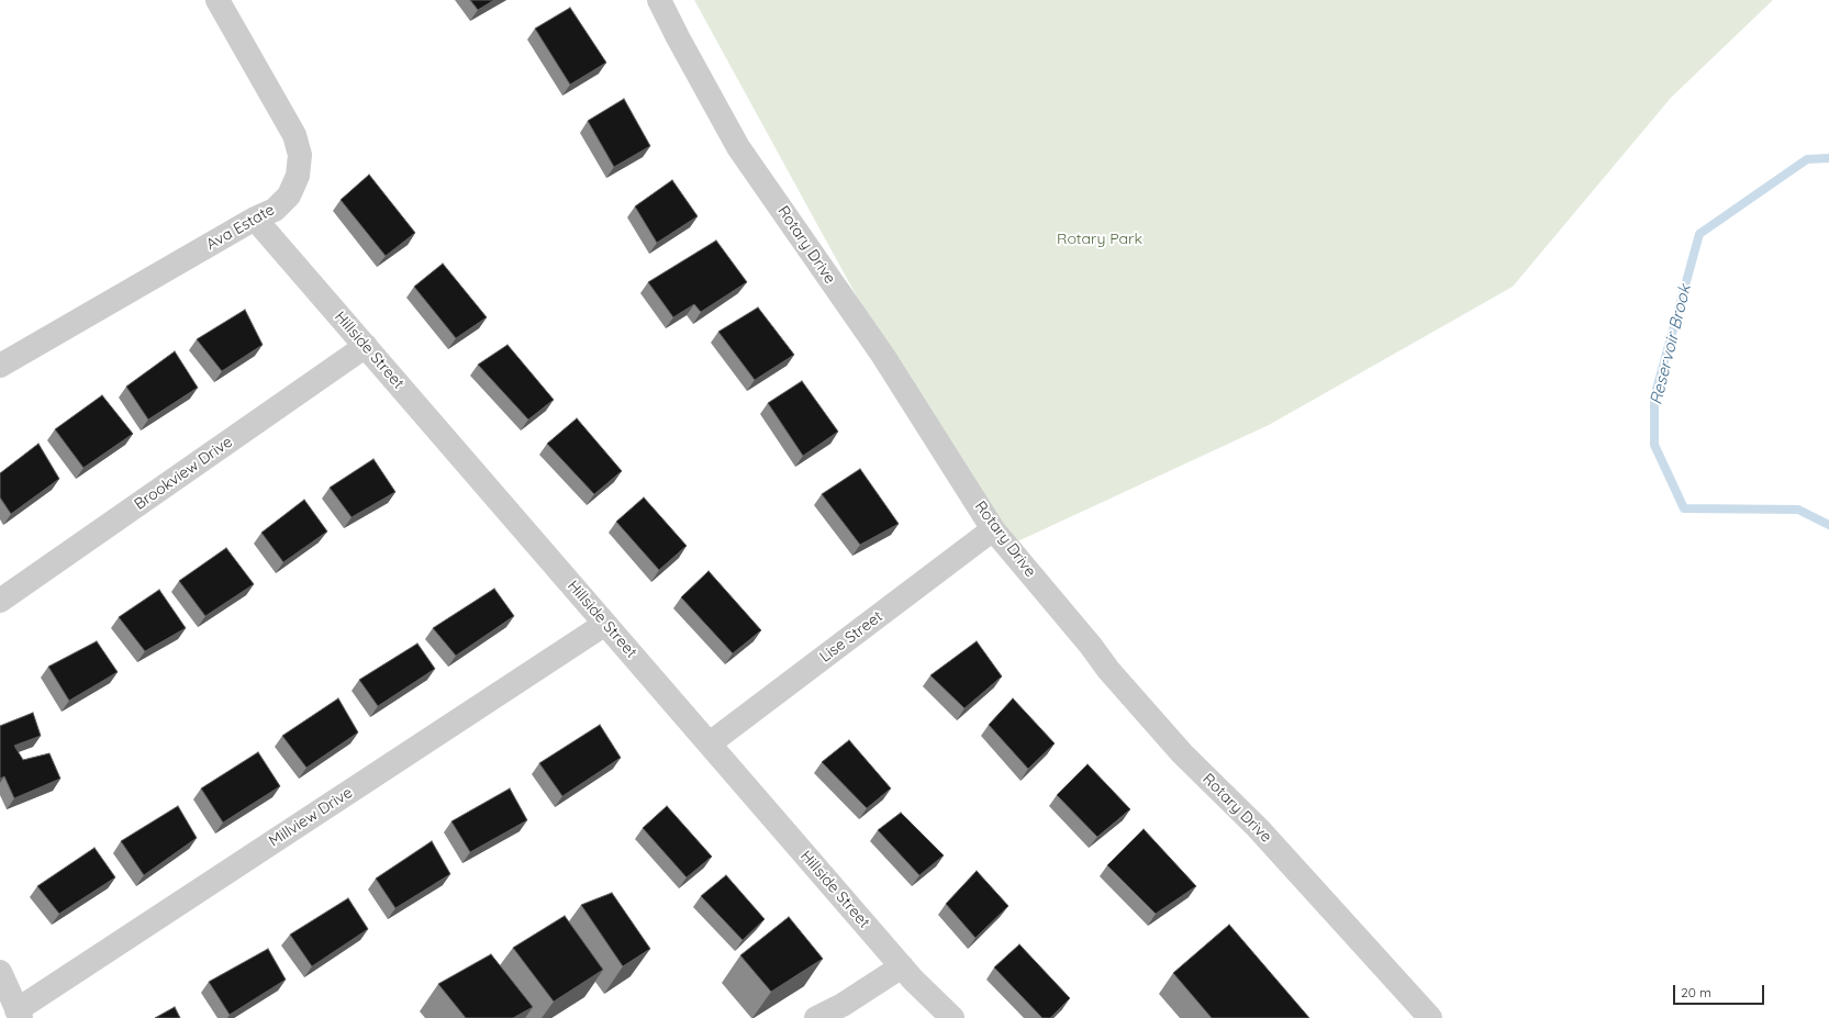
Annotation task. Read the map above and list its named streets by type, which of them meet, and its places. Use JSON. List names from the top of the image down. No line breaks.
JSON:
{"streets":{"street":["Ava Estate","Rotary Drive","Hillside Street","Brookview Drive","Lise Street","Millview Drive"]},"crossings":[["Ava Estate","Hillside Street"],["Rotary Drive","Lise Street"],["Hillside Street","Brookview Drive"],["Hillside Street","Lise Street"],["Hillside Street","Millview Drive"]],"water":["Reservoir Brook"],"parks":["Rotary Park"],"scale_bar":"20 m"}
